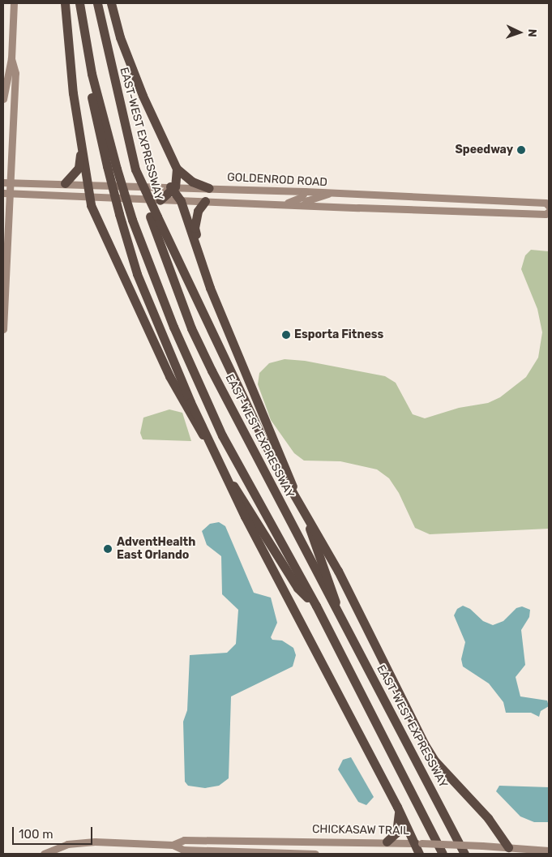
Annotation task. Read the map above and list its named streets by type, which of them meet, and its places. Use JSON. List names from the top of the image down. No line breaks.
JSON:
{"streets":{"highway":["EAST-WEST EXPRESSWAY"],"main road":["GOLDENROD ROAD","CHICKASAW TRAIL"]},"places":["Speedway","Esporta Fitness","AdventHealth East Orlando"],"scale_bar":"100 m","north":"right"}
